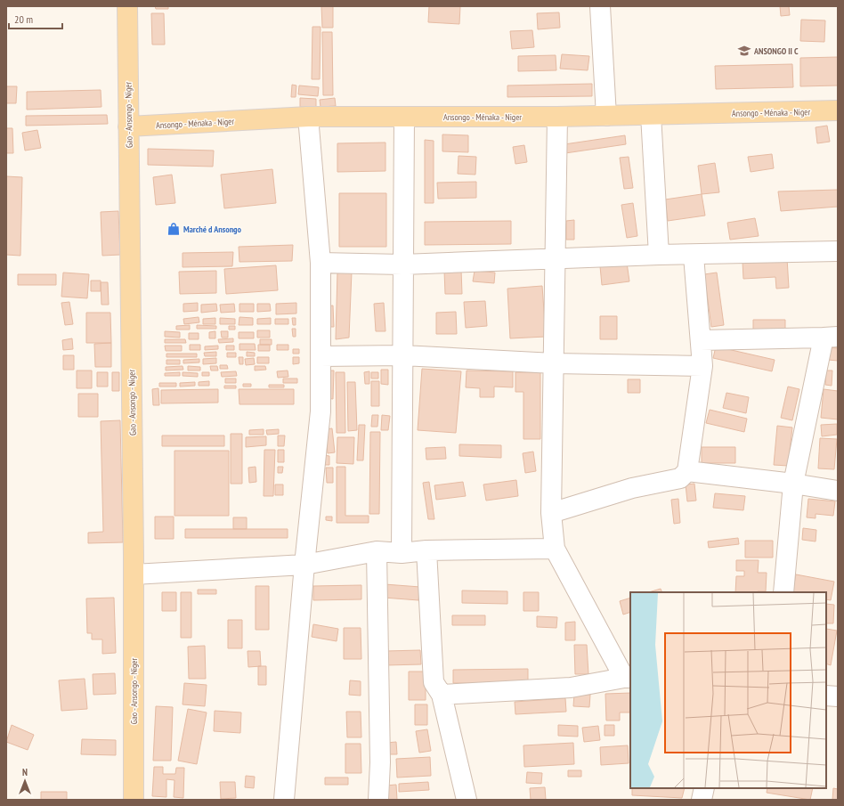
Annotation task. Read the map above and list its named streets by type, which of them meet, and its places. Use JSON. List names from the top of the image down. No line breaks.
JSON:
{"streets":{"main road":["Ansongo - Ménaka - Niger","Gao - Ansongo - Niger"]},"crossings":[["Ansongo - Ménaka - Niger","Gao - Ansongo - Niger"]],"places":{"school or university":["ANSONGO II C"],"shop":["Marché d Ansongo"]},"scale_bar":"20 m","north":"top"}
